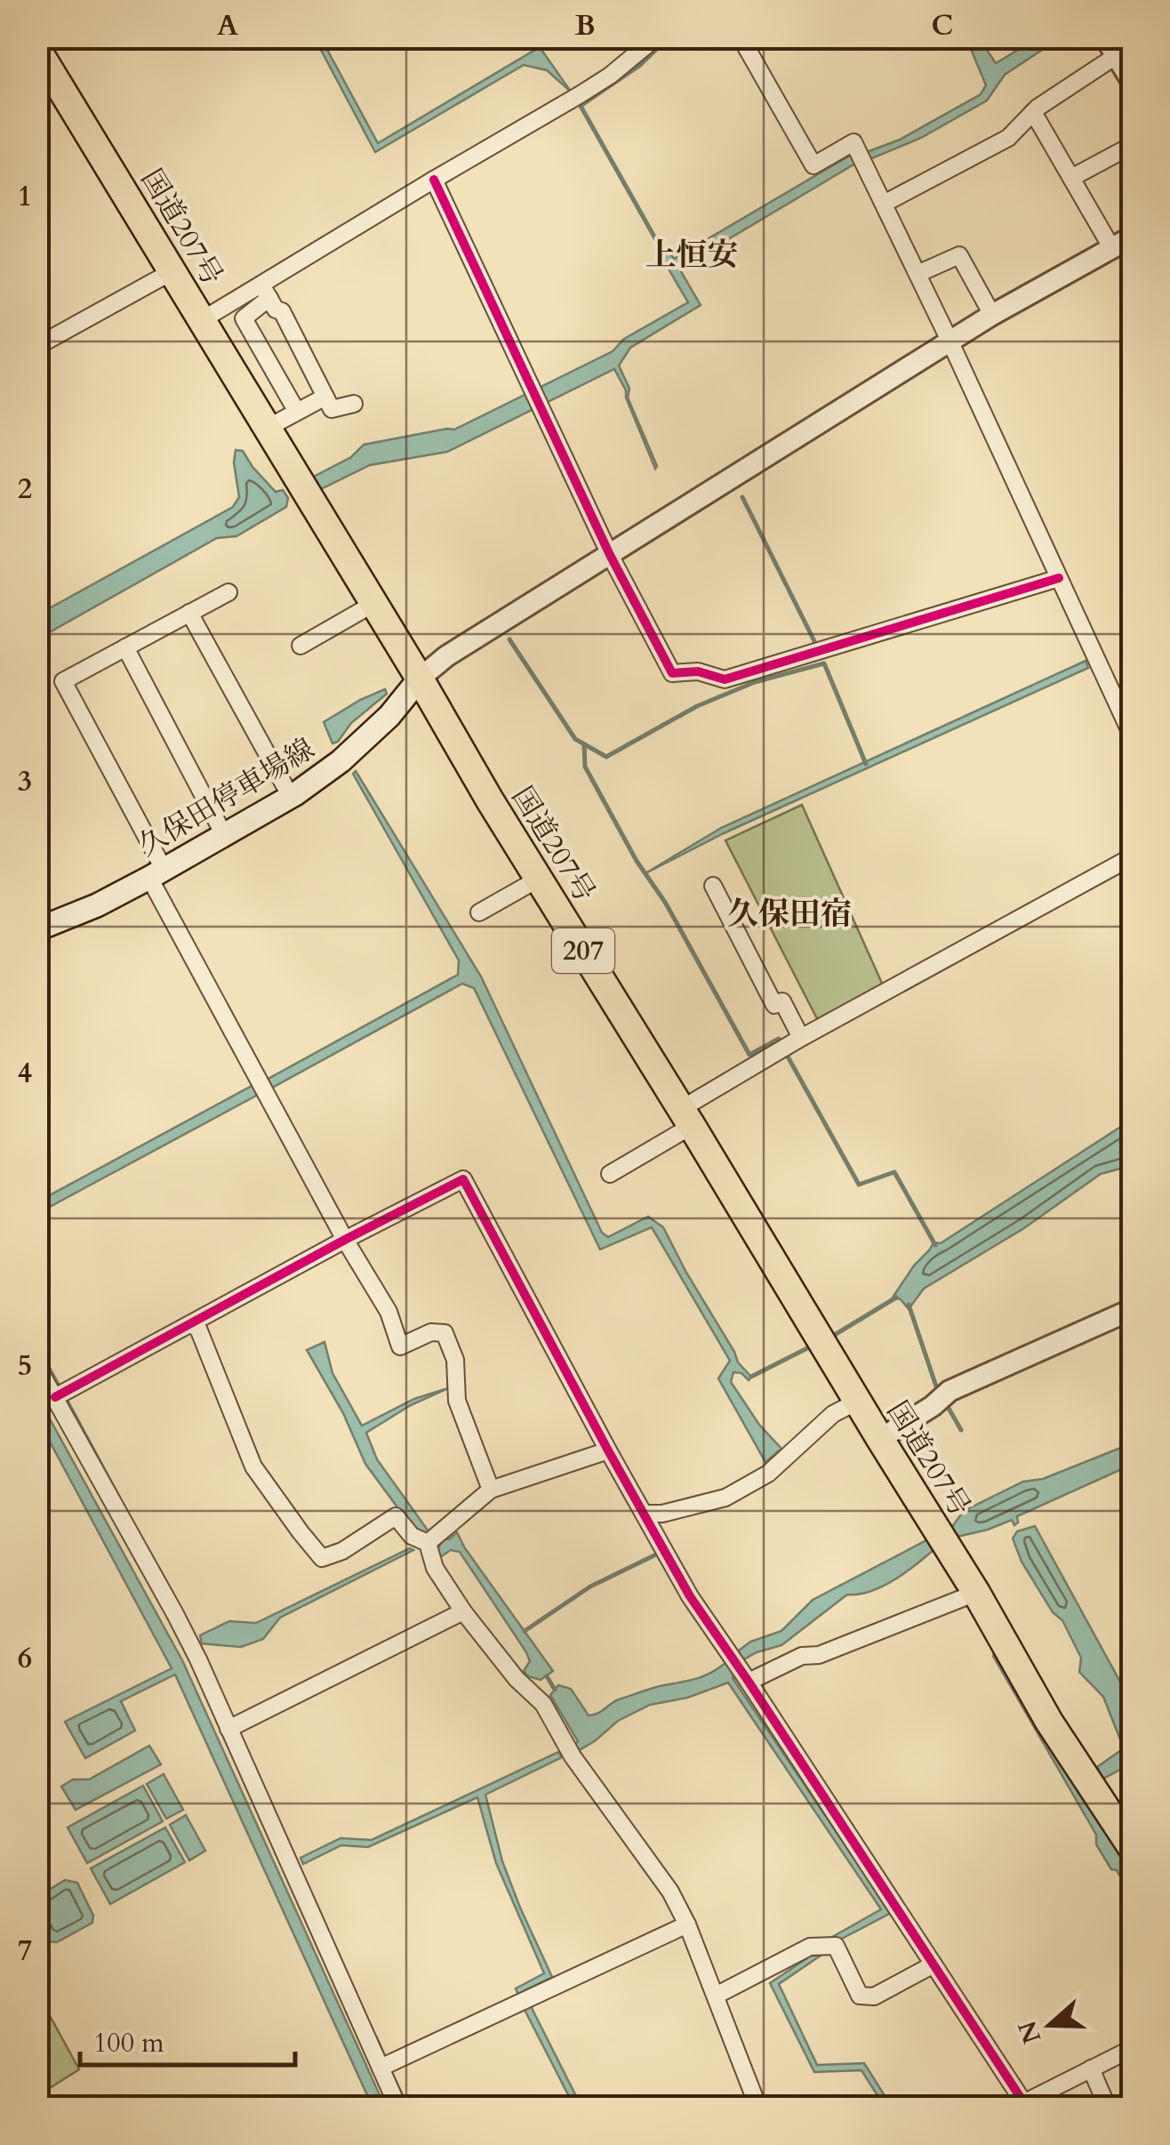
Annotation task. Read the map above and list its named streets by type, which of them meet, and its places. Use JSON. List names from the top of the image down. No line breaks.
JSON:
{"streets":{"highway":["国道207号","207"],"main road":["久保田停車場線"]},"crossings":[["国道207号","久保田停車場線"]],"districts":["上恒安","久保田宿"],"scale_bar":"100 m","north":"left","grid":{"columns":["A","B","C"],"rows":["1","2","3","4","5","6","7"]}}
